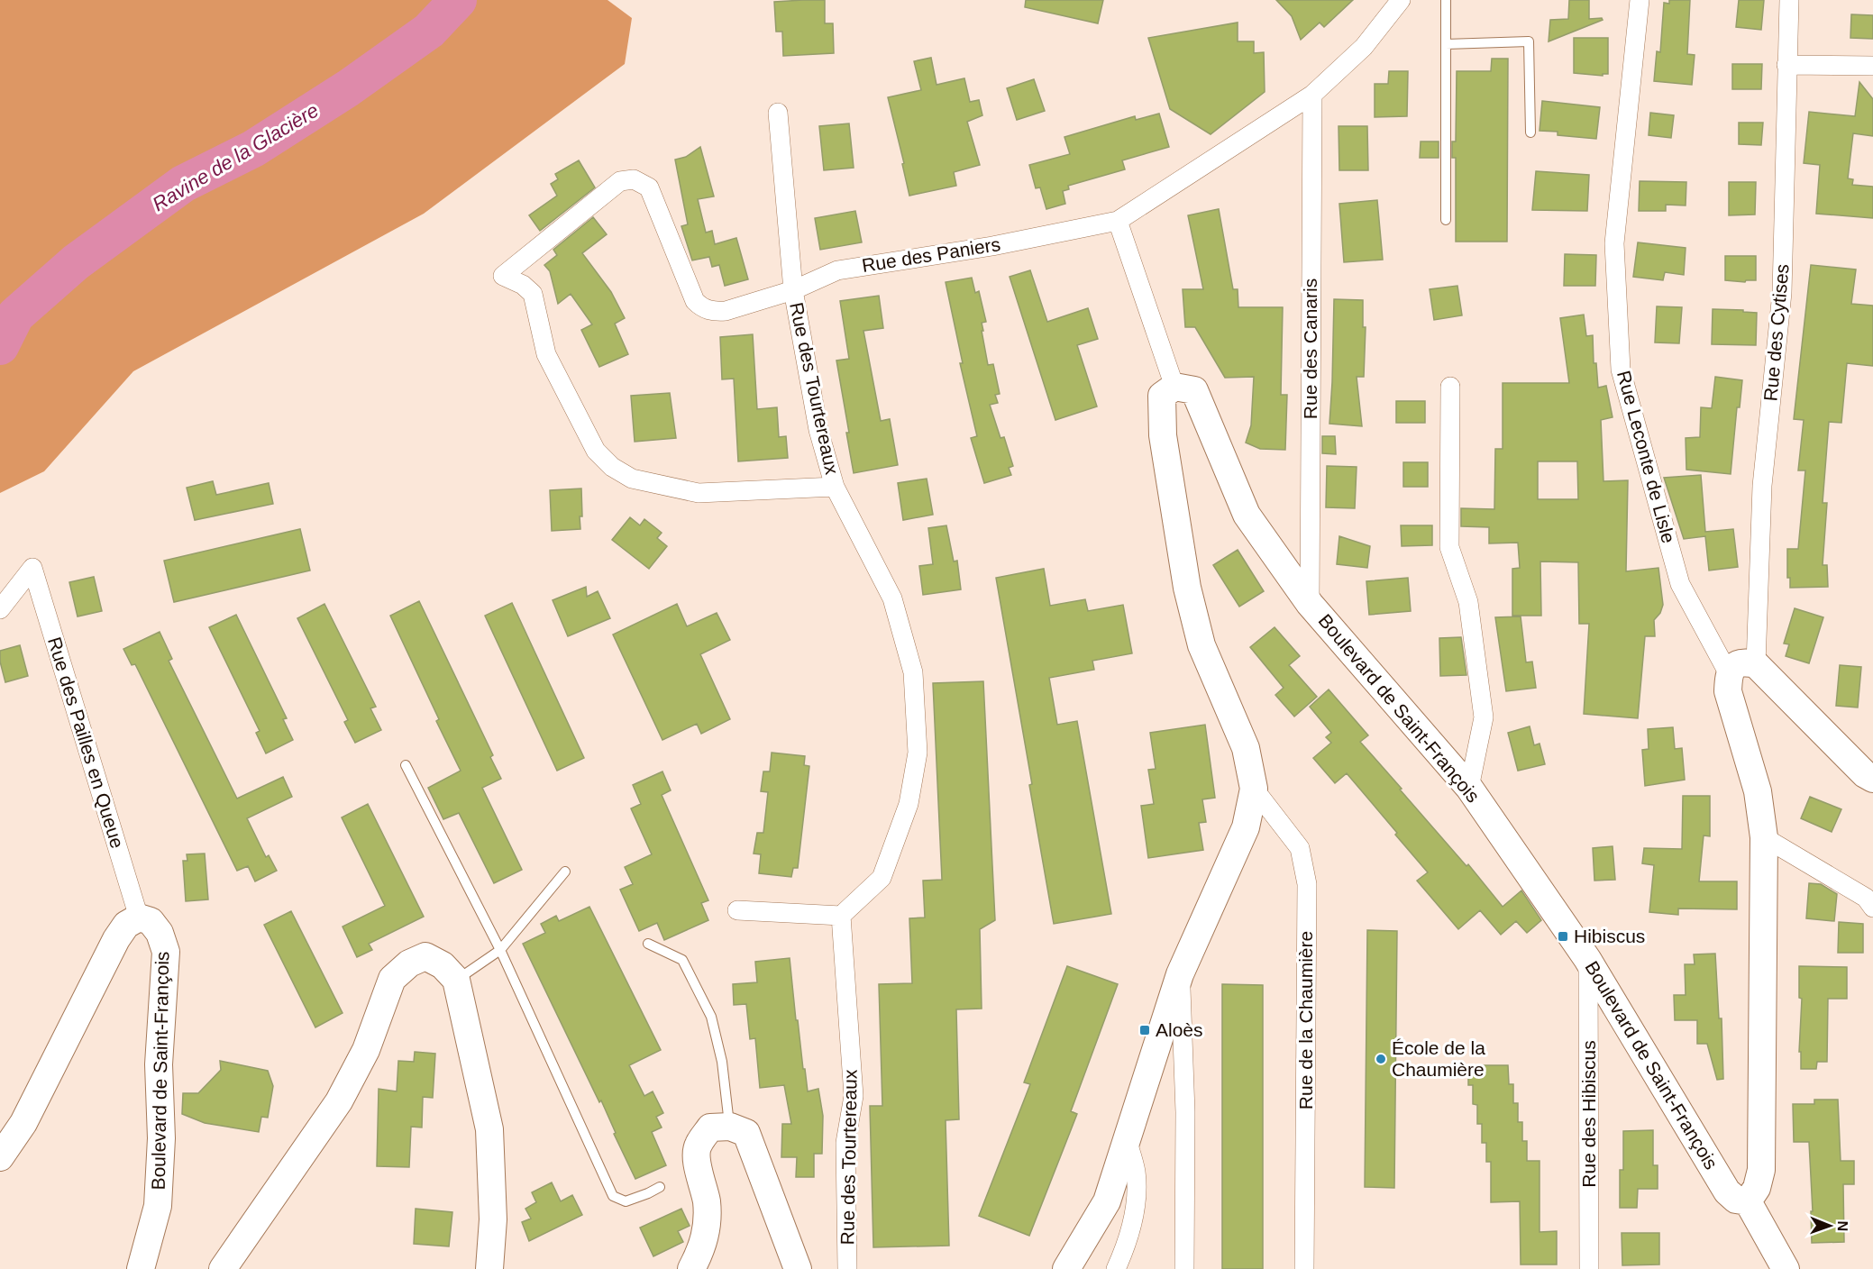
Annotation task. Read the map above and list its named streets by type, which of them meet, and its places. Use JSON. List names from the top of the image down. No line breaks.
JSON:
{"streets":{"main road":["Boulevard de Saint-François"],"street":["Rue des Paniers","Rue des Cytises","Rue des Canaris","Rue des Tourtereaux","Rue Leconte de Lisle","Rue des Pailles en Queue","Rue de la Chaumière","Rue des Hibiscus"]},"crossings":[["Rue des Paniers","Rue des Canaris"],["Rue des Paniers","Rue des Tourtereaux"],["Rue des Canaris","Boulevard de Saint-François"],["Boulevard de Saint-François","Rue des Pailles en Queue"],["Boulevard de Saint-François","Rue des Hibiscus"]],"water":["Ravine de la Glacière"],"places":{"transit":["Hibiscus","Aloès"],"other":["École de la Chaumière"]},"north":"right"}
